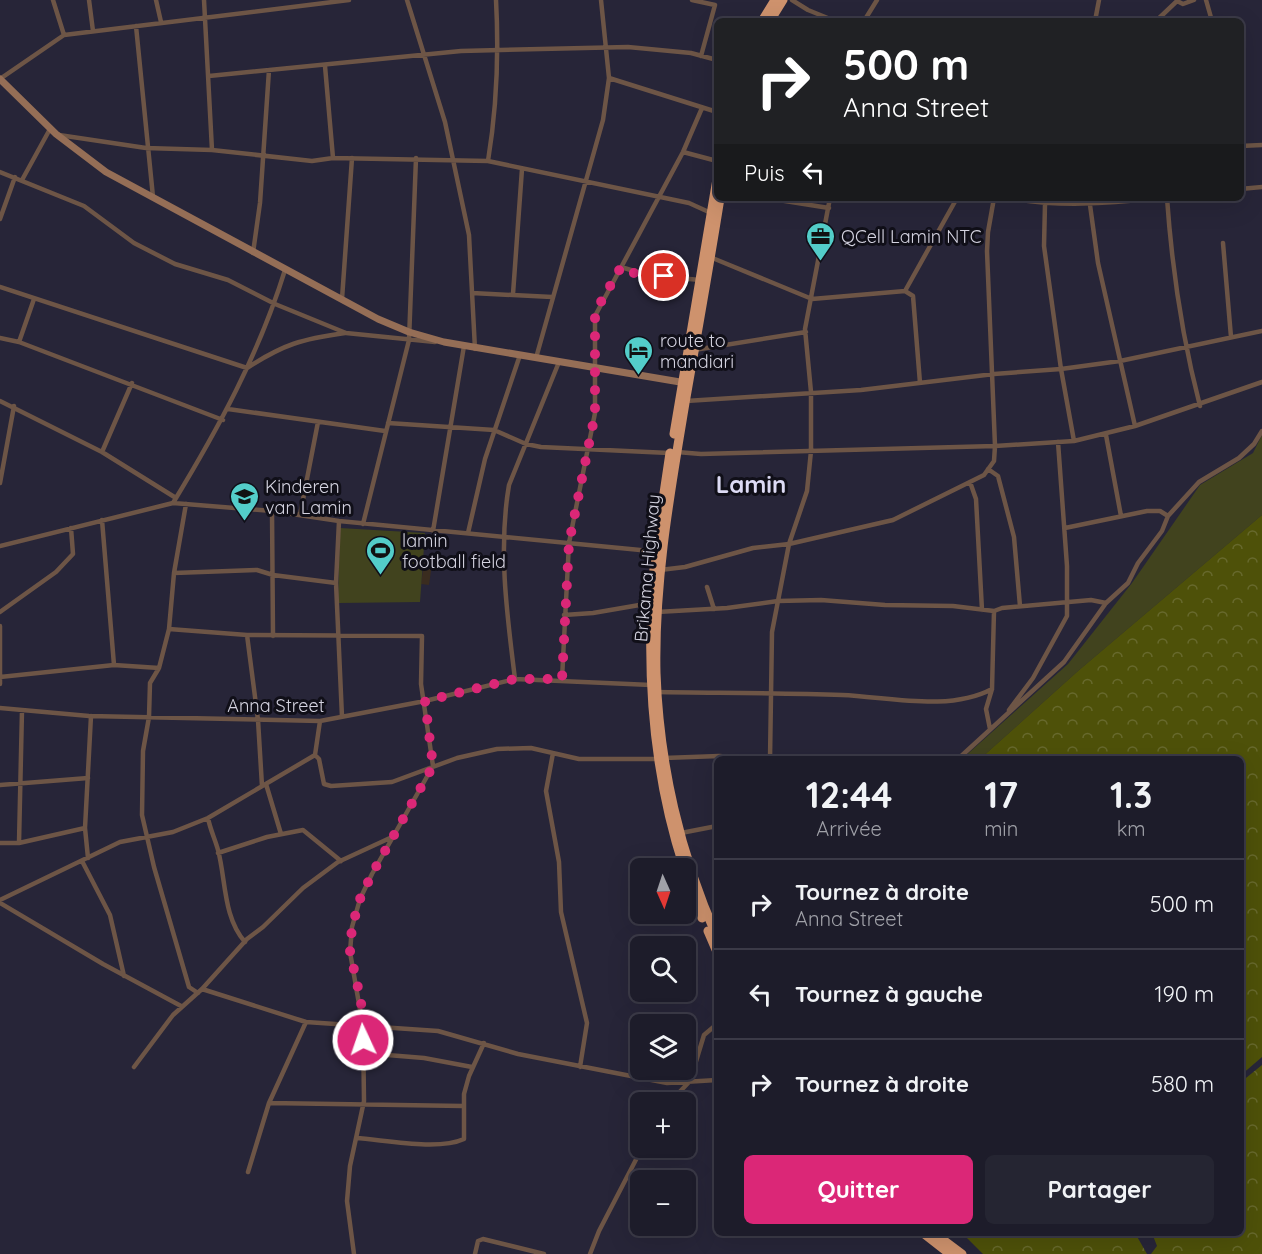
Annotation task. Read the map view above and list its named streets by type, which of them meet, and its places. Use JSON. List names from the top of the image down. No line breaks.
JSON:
{"streets":{"highway":["Brikama Highway"],"street":["Anna Street"]},"crossings":[["Brikama Highway","Anna Street"]],"districts":["Lamin"],"places":{"office":["QCell Lamin NTC"],"hotel":["route to mandiari"],"school or university":["Kinderen van Lamin"],"sports":["lamin football field"]},"north":"bottom","page":{"turn":["500 m","Anna Street"],"then":"Puis","eta":["12:44","Arrivée","17","min","1.3","km"],"map_buttons":["+","−"],"list":[{"name":"Tournez à droite","note":"Anna Street","value":"500 m"},{"name":"Tournez à gauche","value":"190 m"},{"name":"Tournez à droite","value":"580 m"}],"buttons":["Quitter","Partager"]}}
